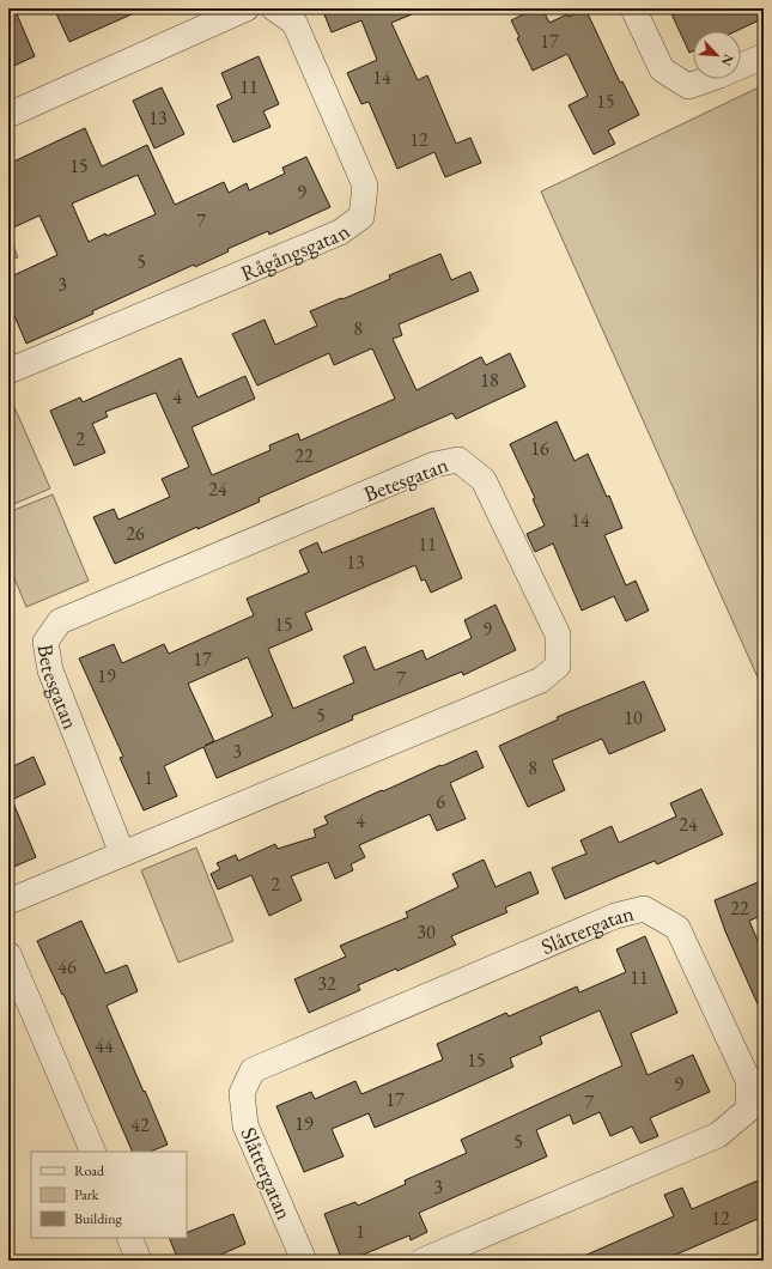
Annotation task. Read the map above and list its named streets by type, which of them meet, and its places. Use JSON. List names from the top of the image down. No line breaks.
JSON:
{"streets":{"street":["Rågångsgatan","Betesgatan","Slåttergatan"]},"house_numbers":["17","14","11","15","13","12","15","9","7","5","3","8","18","4","2","16","22","24","14","26","11","13","15","9","17","19","7","5","10","3","8","1","6","4","24","2","22","30","46","11","32","44","15","9","17","7","19","42","5","3","12","1"],"legend":["Road","Park","Building"],"north":"bottom right"}
